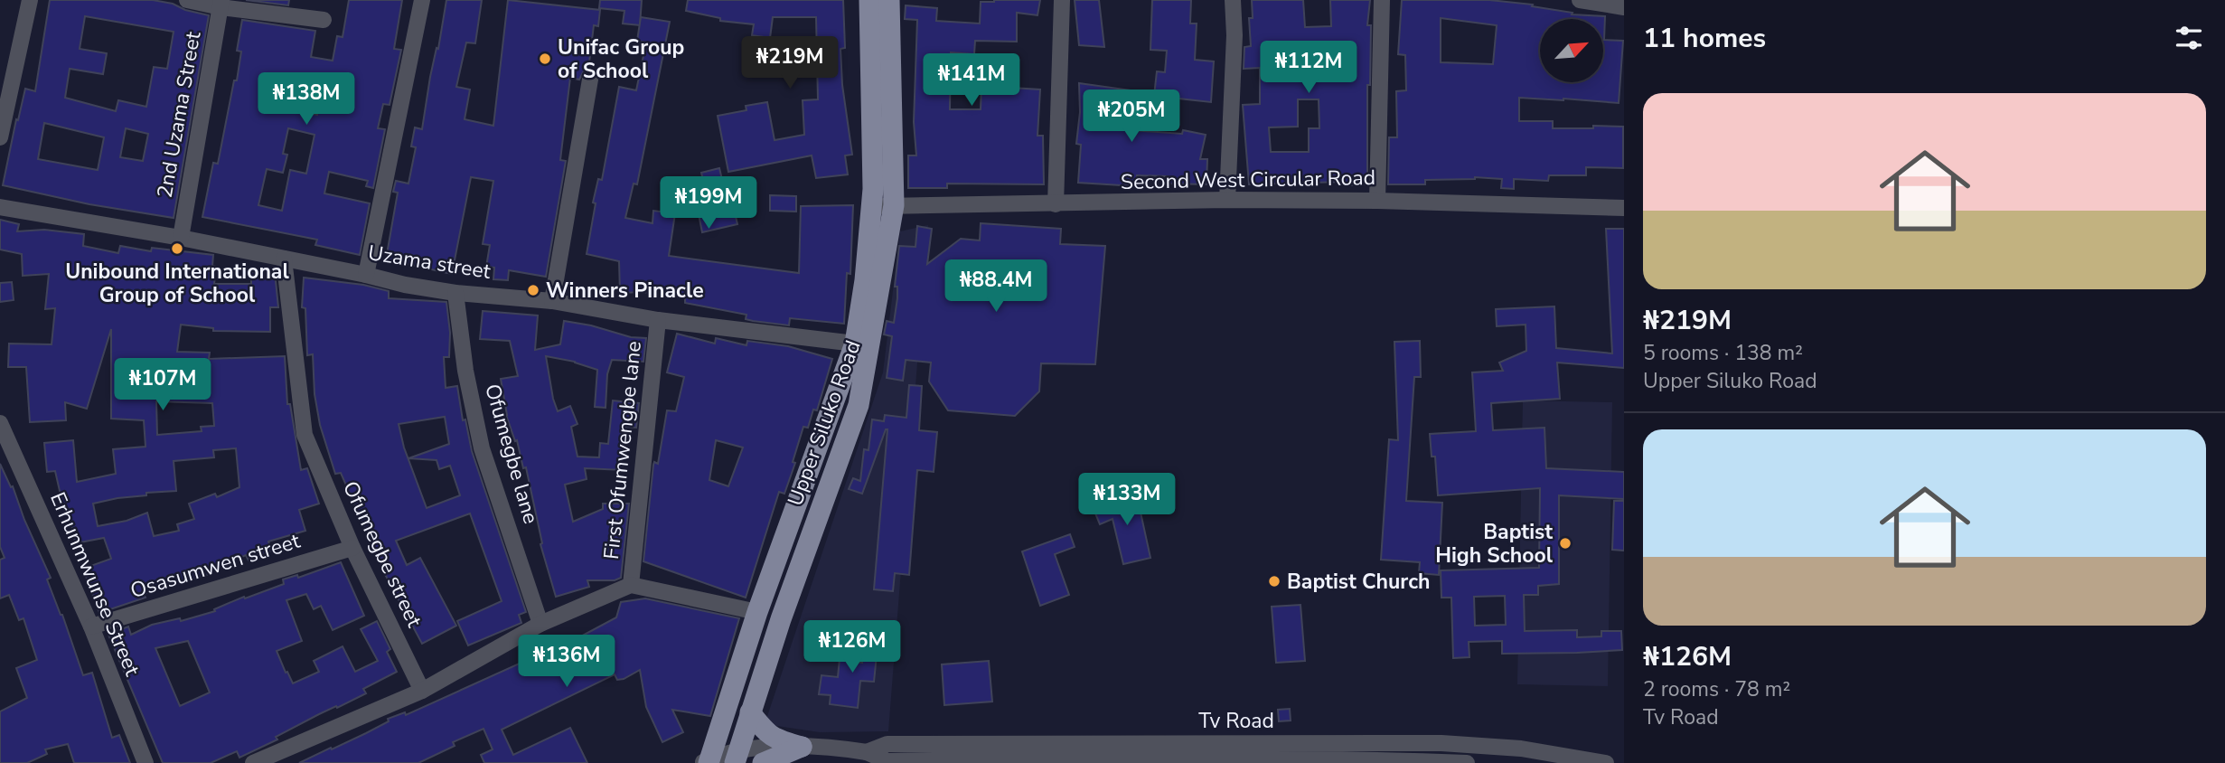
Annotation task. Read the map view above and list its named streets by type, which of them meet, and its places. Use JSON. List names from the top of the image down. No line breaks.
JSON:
{"streets":{"main road":["Upper Siluko Road"],"street":["2nd Uzama Street","Second West Circular Road","Uzama street","First Ofumwengbe lane","Ofumegbe lane","Ofumegbe street","Osasumwen street","Erhunmwunse Street","Tv Road"]},"crossings":[["2nd Uzama Street","Uzama street"],["Second West Circular Road","Upper Siluko Road"],["Uzama street","Upper Siluko Road"],["Uzama street","First Ofumwengbe lane"],["Uzama street","Ofumegbe lane"],["Uzama street","Ofumegbe street"],["Upper Siluko Road","Tv Road"],["Ofumegbe street","Osasumwen street"],["Osasumwen street","Erhunmwunse Street"]],"places":["Unifac Group of School","Unibound International Group of School","Winners Pinacle","Baptist High School","Baptist Church"],"north":"top right","page":{"heading":"11 homes","price":["₦219M","₦112M","₦141M","₦138M","₦205M","₦199M","₦88.4M","₦107M","₦133M","₦126M","₦136M"],"list":[{"name":"₦219M","note":"5 rooms · 138 m² · Upper Siluko Road"},{"name":"₦126M","note":"2 rooms · 78 m² · Tv Road"}]}}
